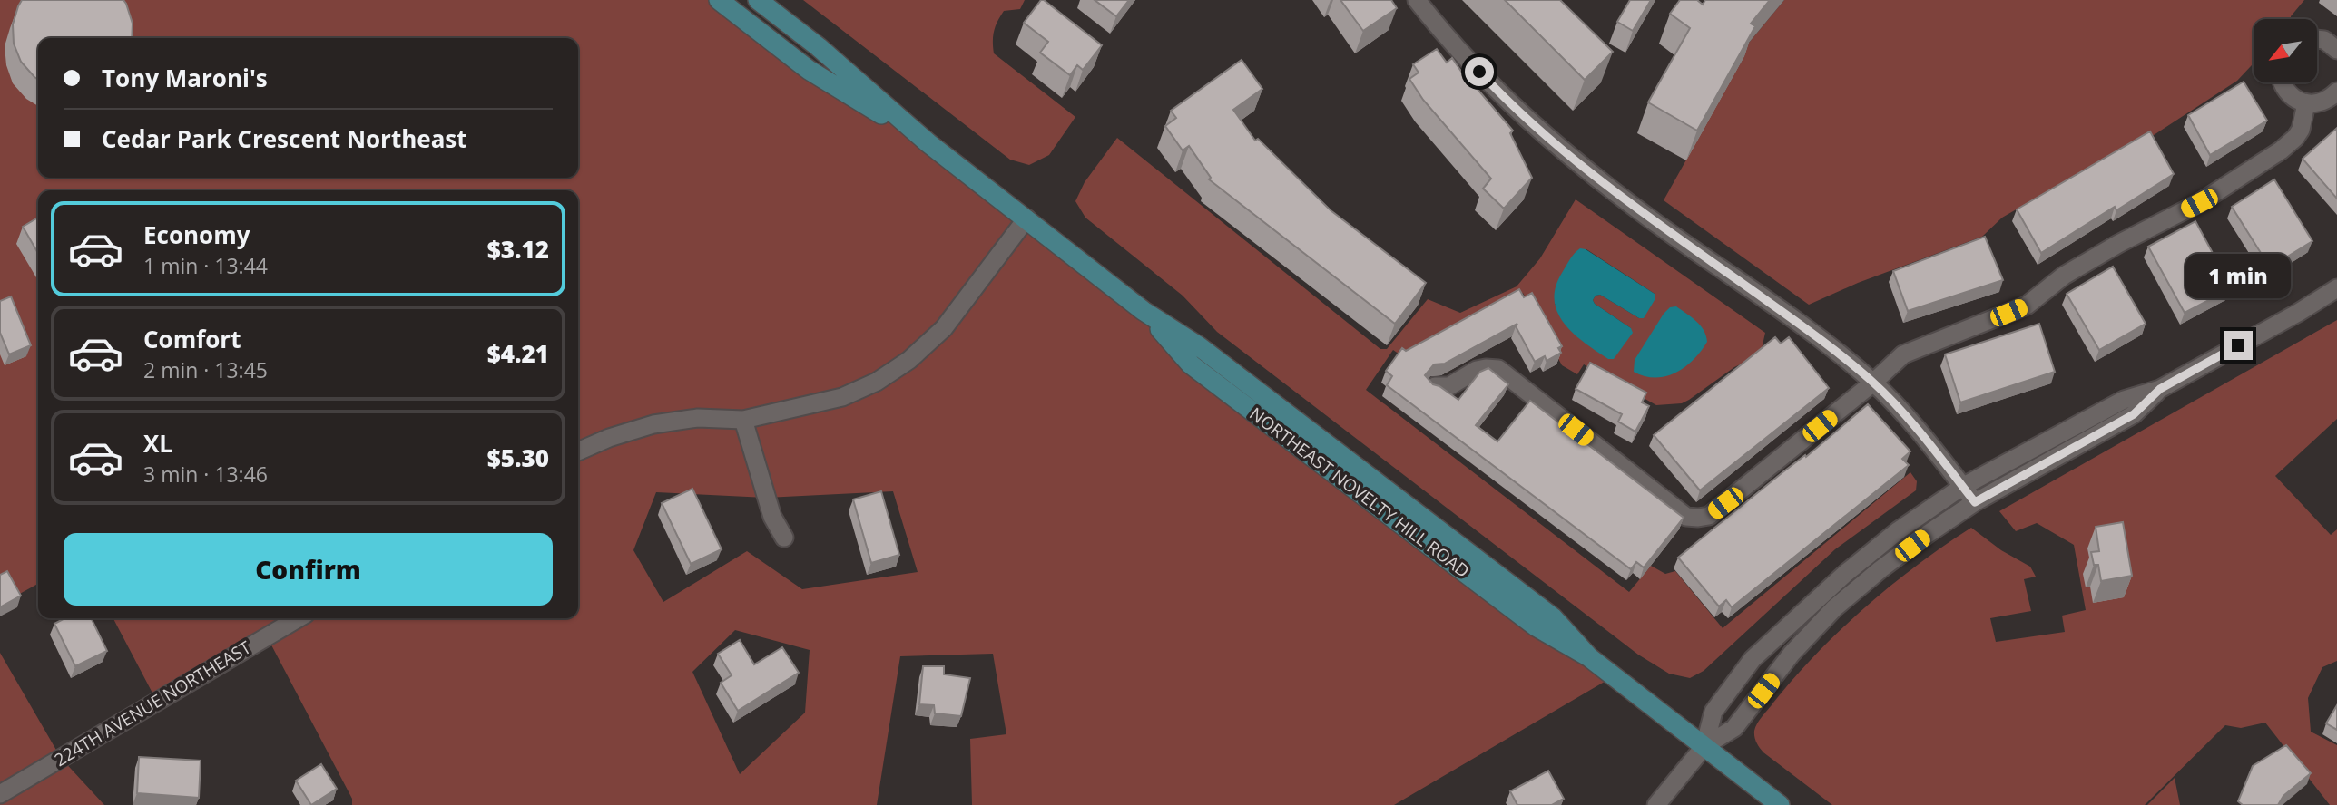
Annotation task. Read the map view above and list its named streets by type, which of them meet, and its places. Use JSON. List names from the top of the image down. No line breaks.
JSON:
{"streets":{"main road":["NORTHEAST NOVELTY HILL ROAD"],"street":["224TH AVENUE NORTHEAST"]},"north":"bottom left","page":{"banner":["Tony Maroni's","Cedar Park Crescent Northeast"],"list":[{"name":"Economy","note":"1 min · 13:44","value":"$3.12"},{"name":"Comfort","note":"2 min · 13:45","value":"$4.21"},{"name":"XL","note":"3 min · 13:46","value":"$5.30"}],"bubble":"1 min","buttons":"Confirm"}}
